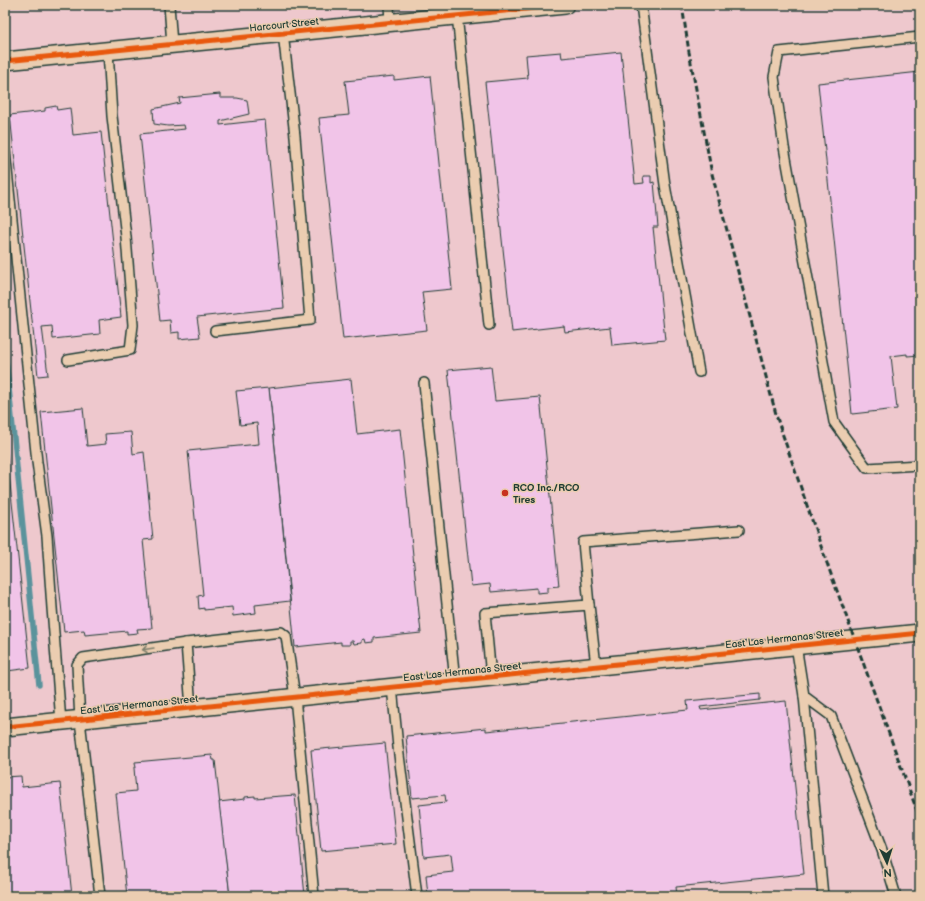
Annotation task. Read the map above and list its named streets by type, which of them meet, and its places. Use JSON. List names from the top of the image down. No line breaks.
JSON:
{"streets":{"street":["Harcourt Street","East Las Hermanas Street"]},"places":["RCO Inc./RCO Tires"],"north":"bottom"}
